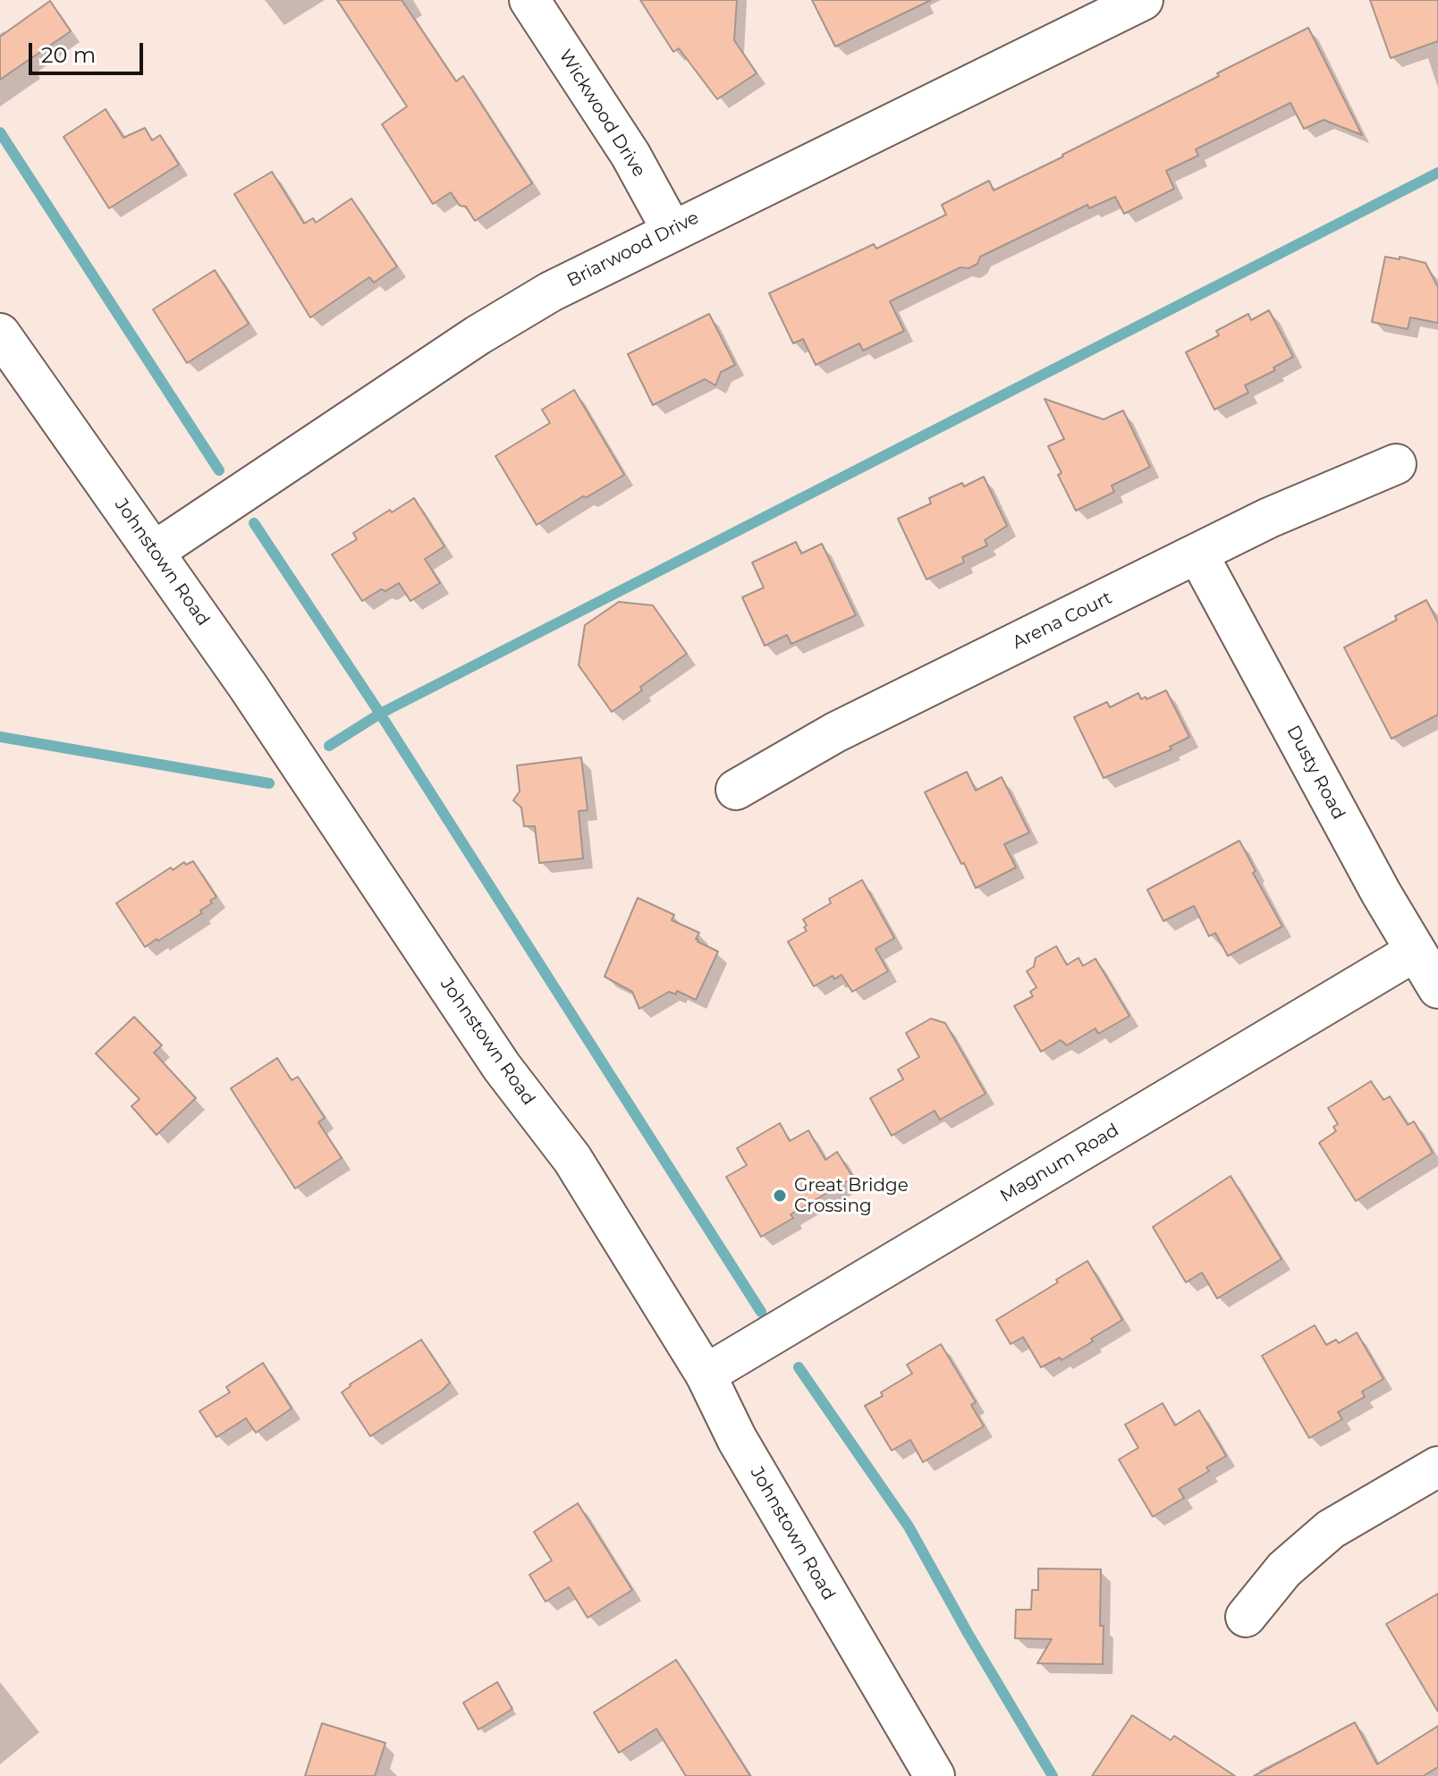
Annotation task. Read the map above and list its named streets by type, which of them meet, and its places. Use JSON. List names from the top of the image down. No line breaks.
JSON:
{"streets":{"street":["Wickwood Drive","Briarwood Drive","Johnstown Road","Arena Court","Dusty Road","Magnum Road"]},"crossings":[["Wickwood Drive","Briarwood Drive"],["Briarwood Drive","Johnstown Road"],["Johnstown Road","Magnum Road"],["Arena Court","Dusty Road"],["Dusty Road","Magnum Road"]],"places":["Great Bridge Crossing"],"scale_bar":"20 m"}
